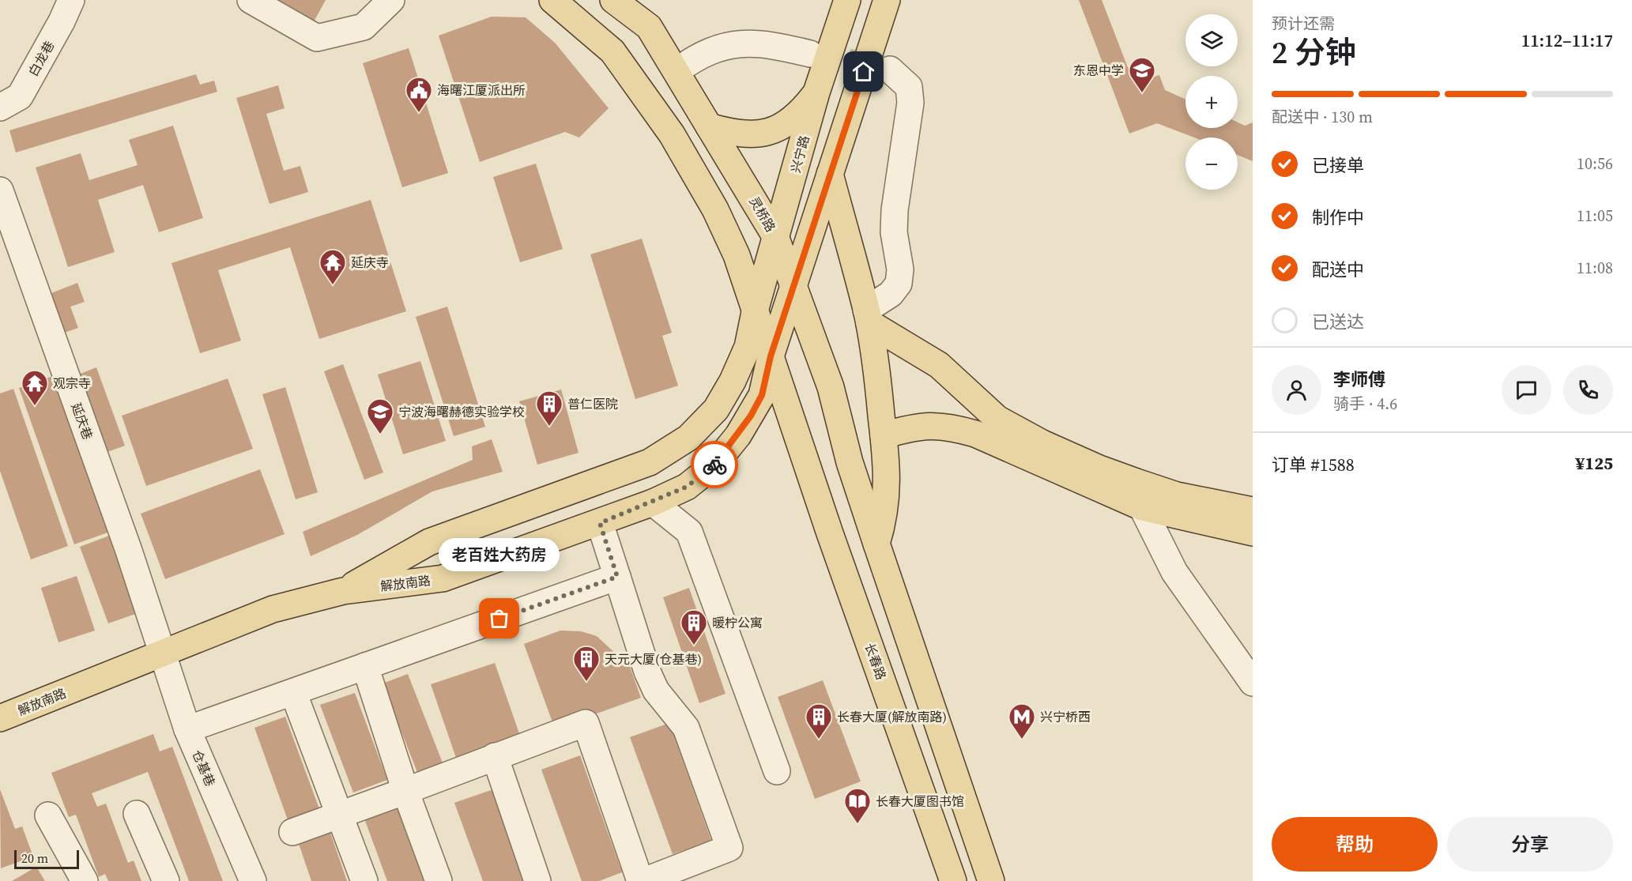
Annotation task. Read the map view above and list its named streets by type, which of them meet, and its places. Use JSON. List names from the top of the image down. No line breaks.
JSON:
{"streets":{"main road":["兴宁路","灵桥路","解放南路","长春路"],"street":["白龙巷","延庆巷","仓基巷"]},"crossings":[["兴宁路","灵桥路"],["兴宁路","解放南路"],["延庆巷","解放南路"],["延庆巷","仓基巷"],["解放南路","长春路"],["解放南路","仓基巷"]],"places":{"school or university":["东恩中学","宁波海曙赫德实验学校"],"public building":["海曙江厦派出所"],"temple":["延庆寺","观宗寺"],"building":["普仁医院","暖柠公寓","天元大厦(仓基巷)","长春大厦(解放南路)"],"other":["老百姓大药房"],"metro station":["兴宁桥西"],"library":["长春大厦图书馆"]},"scale_bar":"20 m","page":{"heading":["2 分钟","预计还需","11:12–11:17"],"panel":["李师傅","骑手 · 4.6","订单 #1588","¥125"],"map_buttons":["+","−"],"bar":"配送中 · 130 m","list":[["已接单","10:56"],["制作中","11:05"],["配送中","11:08"],"已送达"],"bubble":"老百姓大药房","buttons":["帮助","分享"],"scale":"20 m"}}
